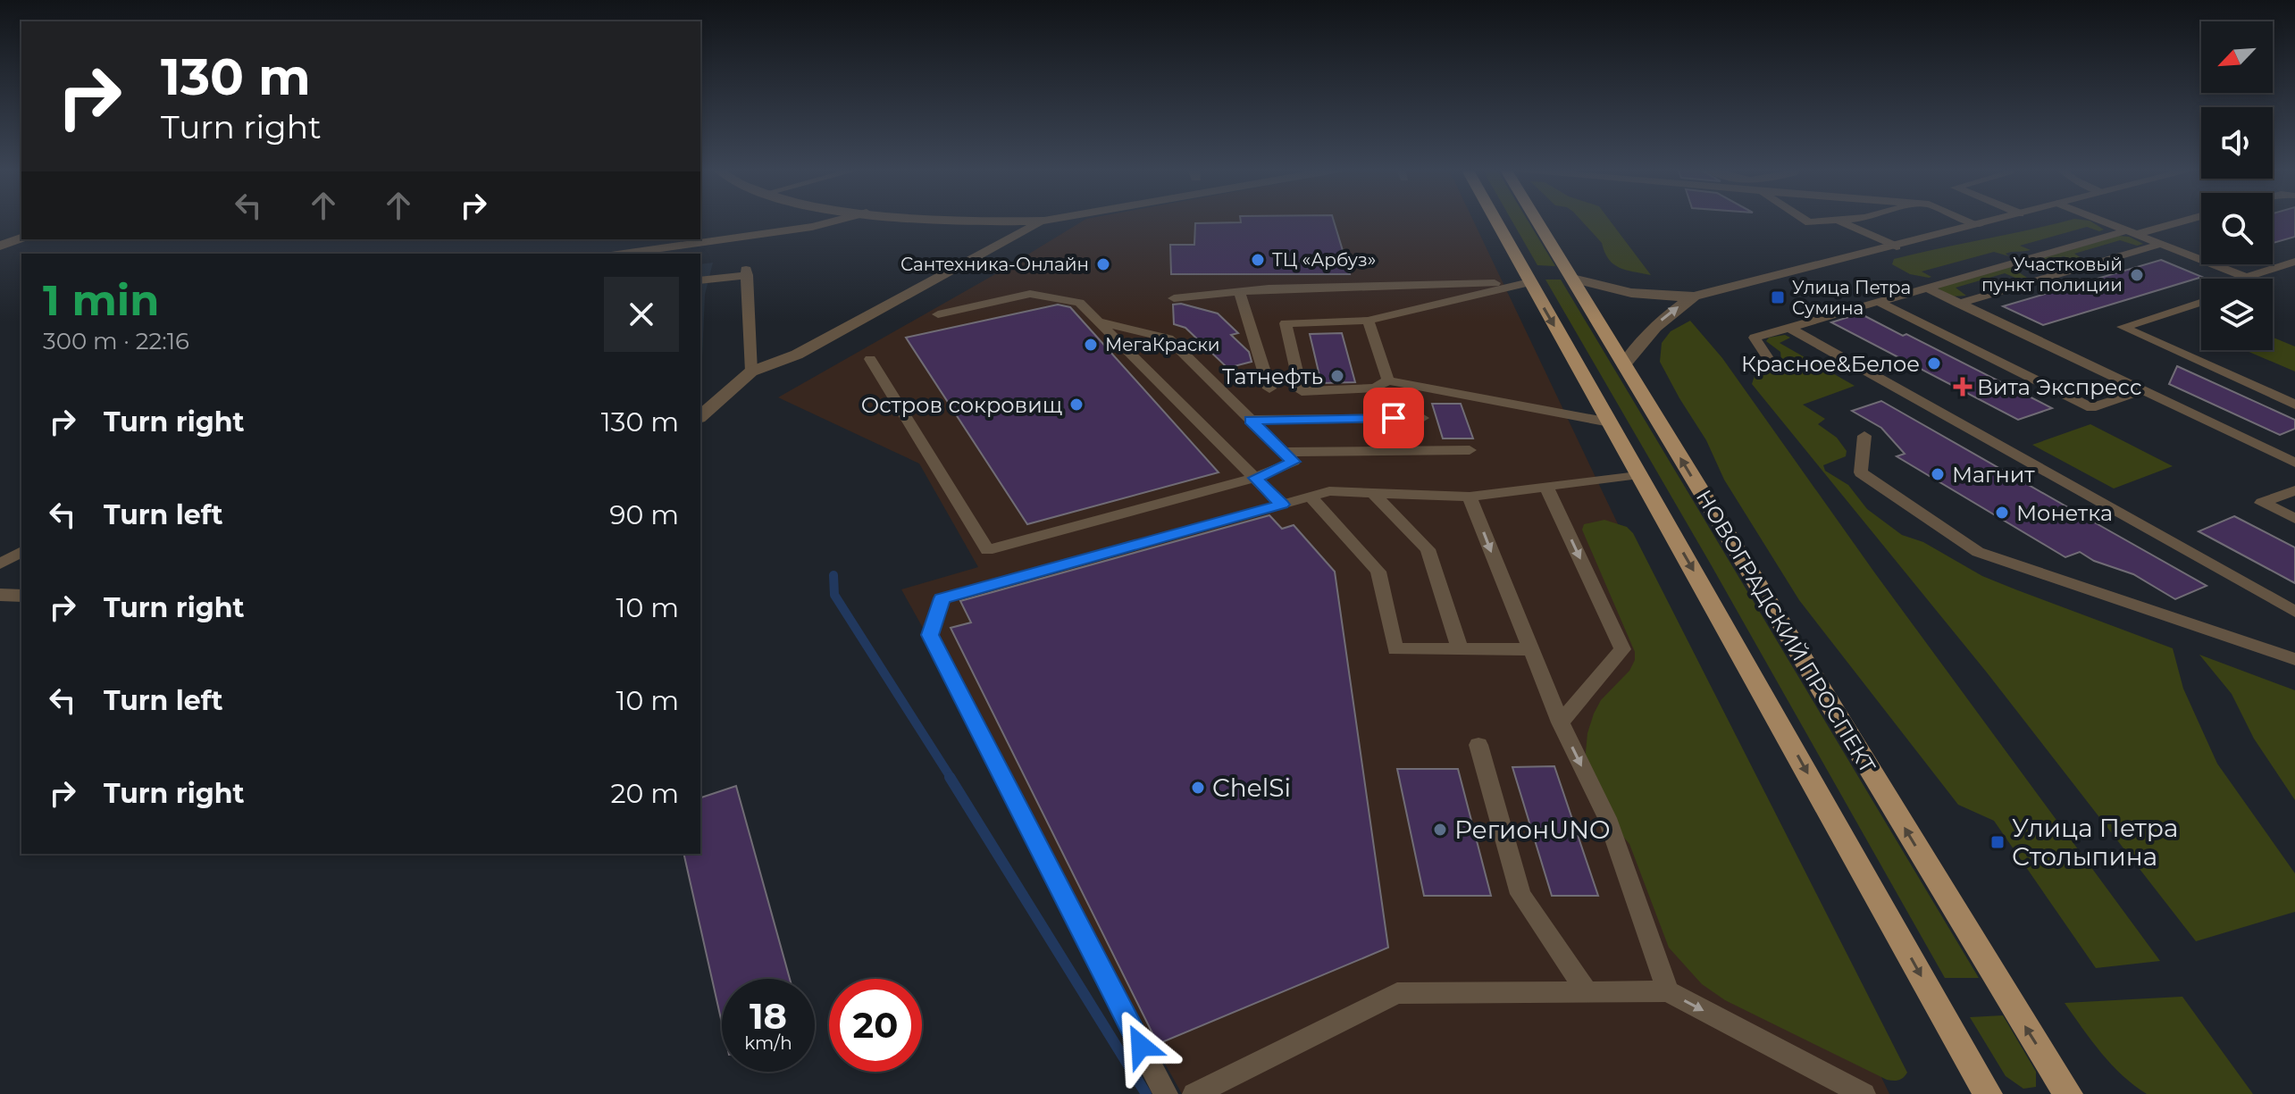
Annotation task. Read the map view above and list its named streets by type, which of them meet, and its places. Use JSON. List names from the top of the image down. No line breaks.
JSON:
{"streets":{"main road":["НОВОГРАДСКИЙ ПРОСПЕКТ"]},"places":{"other":["ТЦ «Арбуз»","Сантехника-Онлайн","Участковый пункт полиции","МегаКраски","Красное&Белое","Татнефть","Остров сокровищ","Магнит","Монетка","ChelSi","РегионUNO"],"transit":["Улица Петра Сумина","Улица Петра Столыпина"],"health":["Вита Экспресс"]},"north":"bottom left","page":{"turn":["130 m","Turn right"],"heading":["1 min","300 m · 22:16"],"list":[{"name":"Turn right","value":"130 m"},{"name":"Turn left","value":"90 m"},{"name":"Turn right","value":"10 m"},{"name":"Turn left","value":"10 m"},{"name":"Turn right","value":"20 m"}],"speed":"18 km/h","limit":"20"}}
